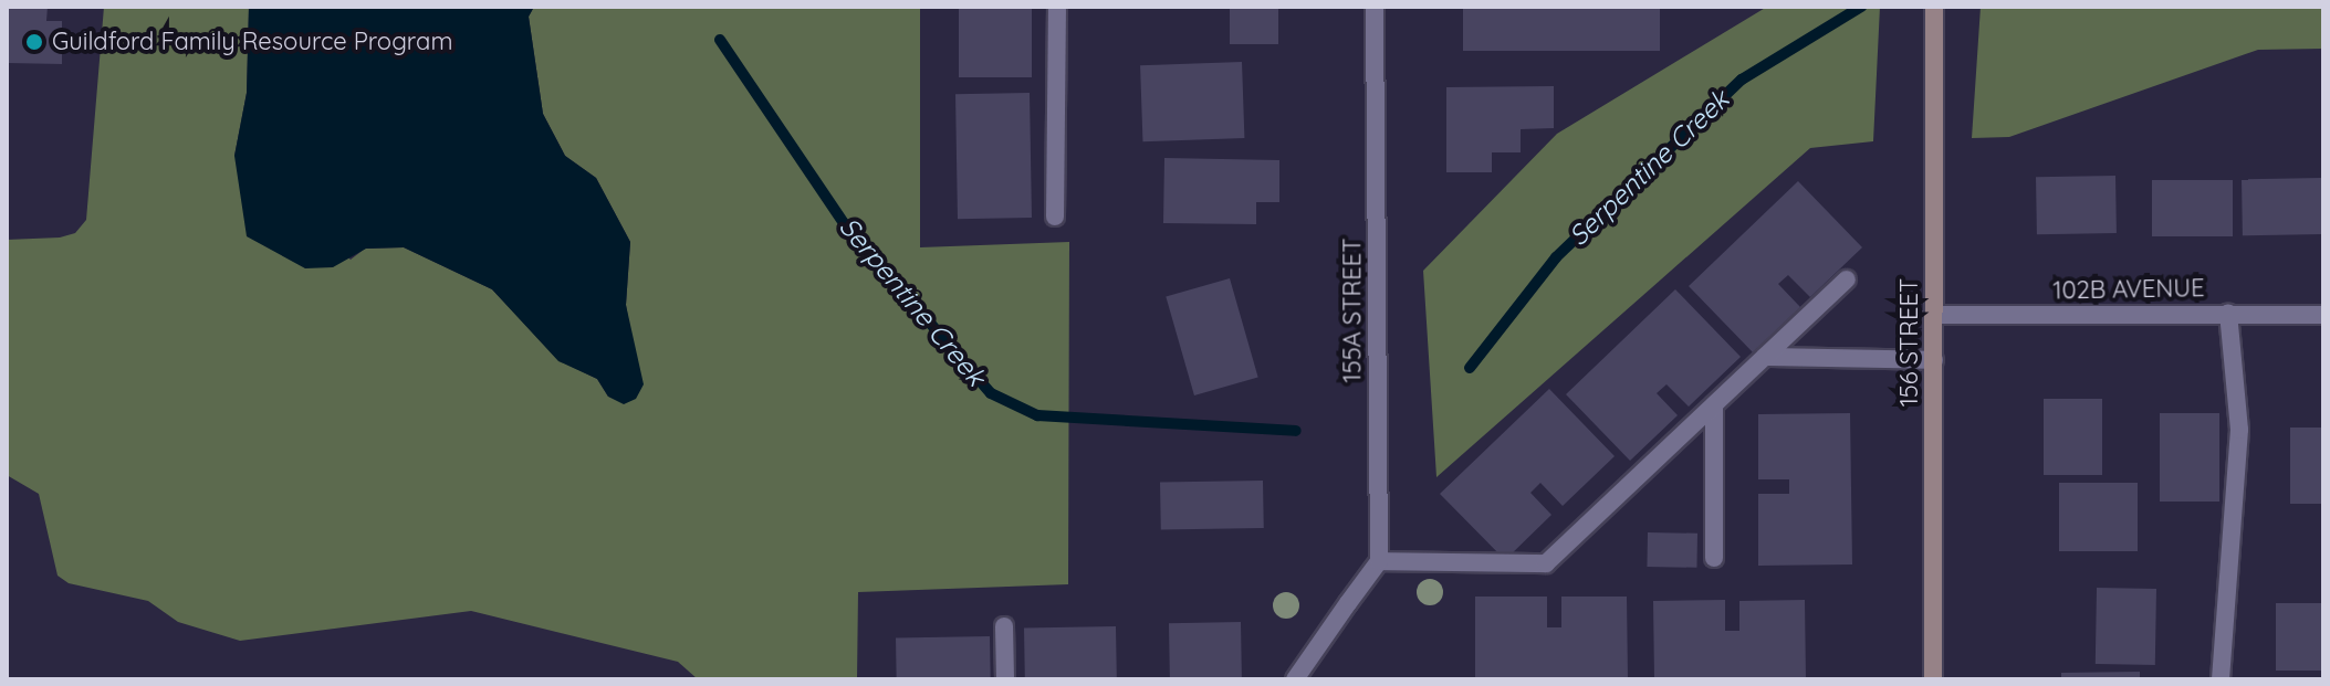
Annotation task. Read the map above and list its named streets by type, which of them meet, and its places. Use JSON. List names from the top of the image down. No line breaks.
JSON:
{"streets":{"main road":["156 STREET"],"street":["102B AVENUE","155A STREET"]},"crossings":[["102B AVENUE","156 STREET"]],"water":["Serpentine Creek"],"places":["Guildford Family Resource Program"]}
